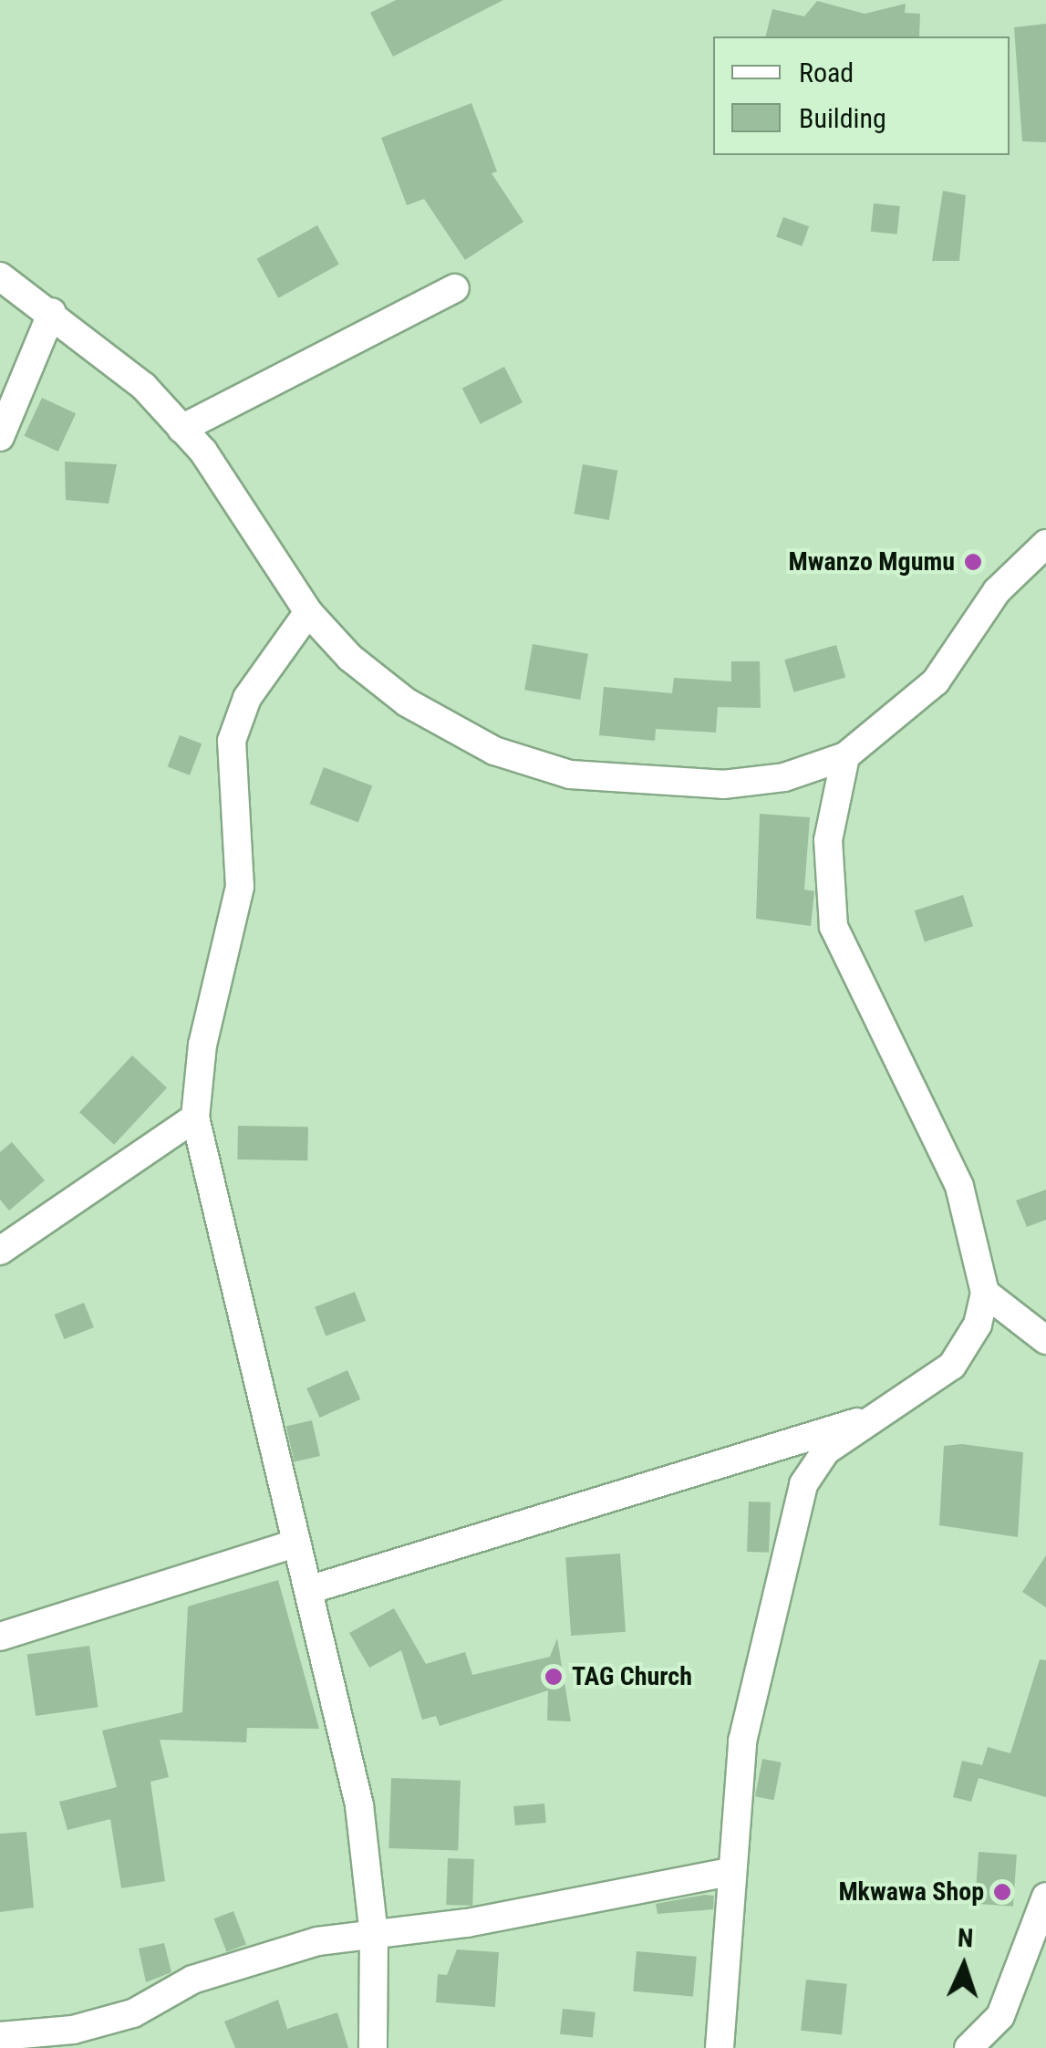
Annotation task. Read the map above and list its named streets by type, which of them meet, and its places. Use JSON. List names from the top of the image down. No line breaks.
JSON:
{"places":["Mwanzo Mgumu","TAG Church","Mkwawa Shop"],"legend":["Road","Building"],"north":"top"}
